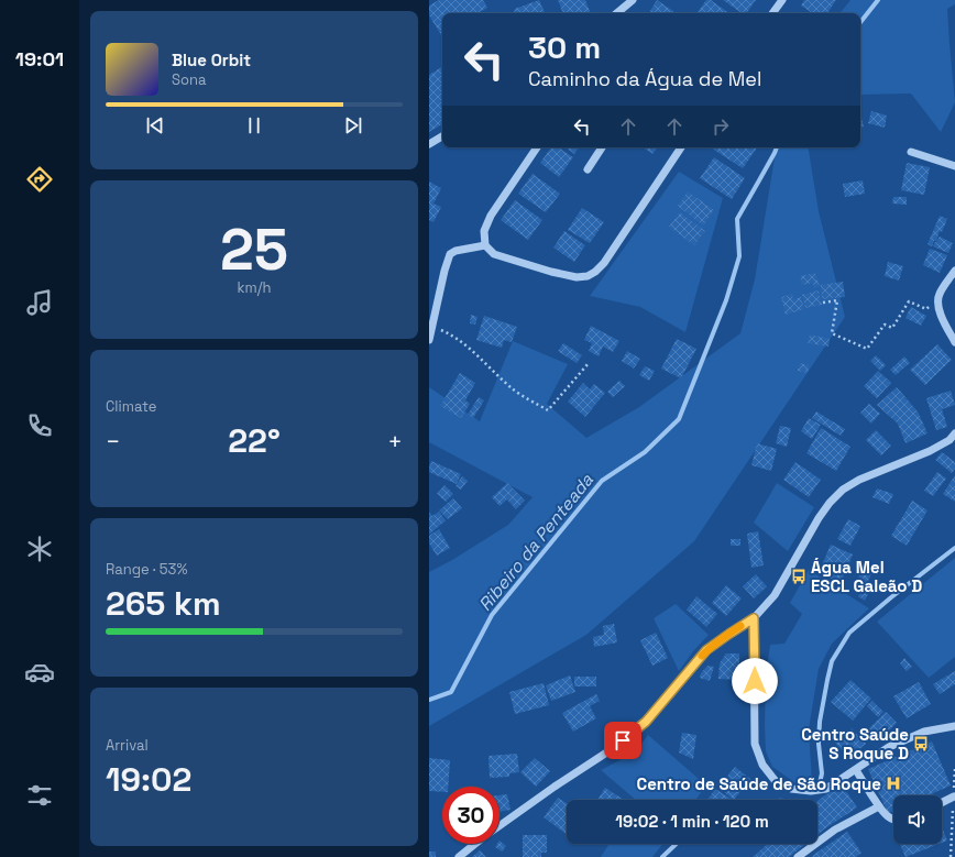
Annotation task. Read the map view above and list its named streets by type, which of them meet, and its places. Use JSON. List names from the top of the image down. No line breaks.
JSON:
{"water":["Ribeiro da Penteada"],"places":{"bus stop":["Água Mel ESCL Galeão D","Centro Saúde S Roque D"],"hospital":["Centro de Saúde de São Roque"]},"page":{"tabs":"19:01","turn":["30 m","Caminho da Água de Mel"],"song":["Blue Orbit","Sona"],"tile":[["25","km/h"],"Climate",["Range · 53%","265 km"],["Arrival","19:02"]],"heat":["−","22°","+"],"limit":"30","trip":"19:02 · 1 min · 120 m"}}
